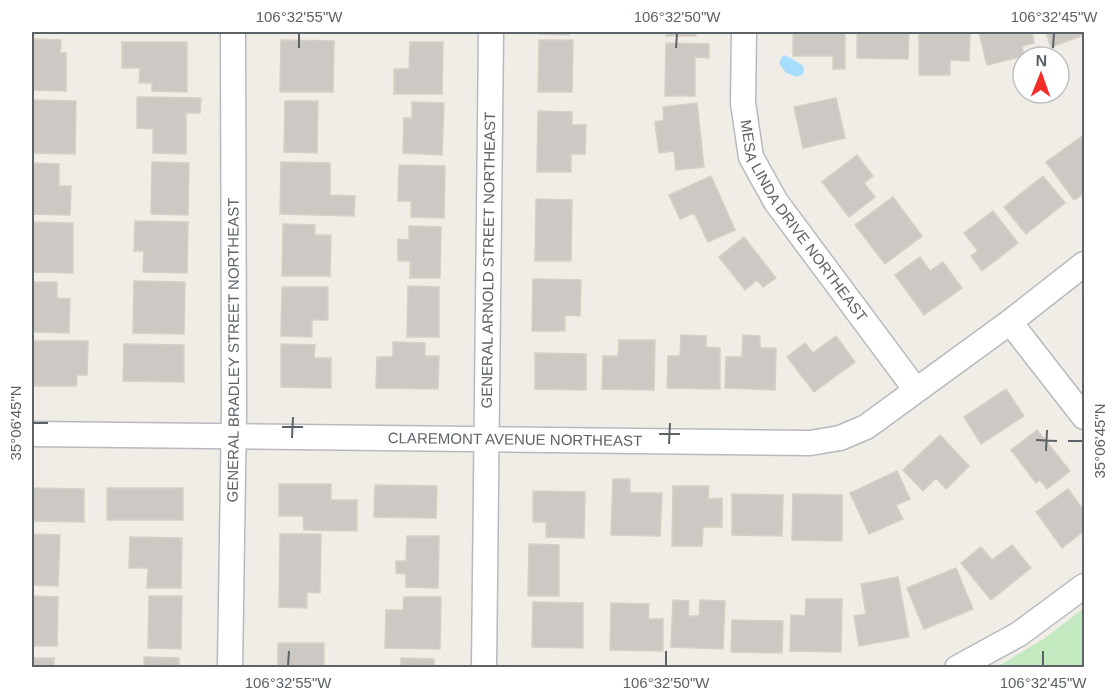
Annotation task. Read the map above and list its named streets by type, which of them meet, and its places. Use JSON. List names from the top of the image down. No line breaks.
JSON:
{"streets":{"street":["MESA LINDA DRIVE NORTHEAST","GENERAL ARNOLD STREET NORTHEAST","GENERAL BRADLEY STREET NORTHEAST","CLAREMONT AVENUE NORTHEAST"]},"crossings":[["MESA LINDA DRIVE NORTHEAST","CLAREMONT AVENUE NORTHEAST"],["GENERAL ARNOLD STREET NORTHEAST","CLAREMONT AVENUE NORTHEAST"],["GENERAL BRADLEY STREET NORTHEAST","CLAREMONT AVENUE NORTHEAST"]],"north":"top","coordinates":["106°32'55\"W","106°32'50\"W","106°32'45\"W","35°06'45\"N"]}
